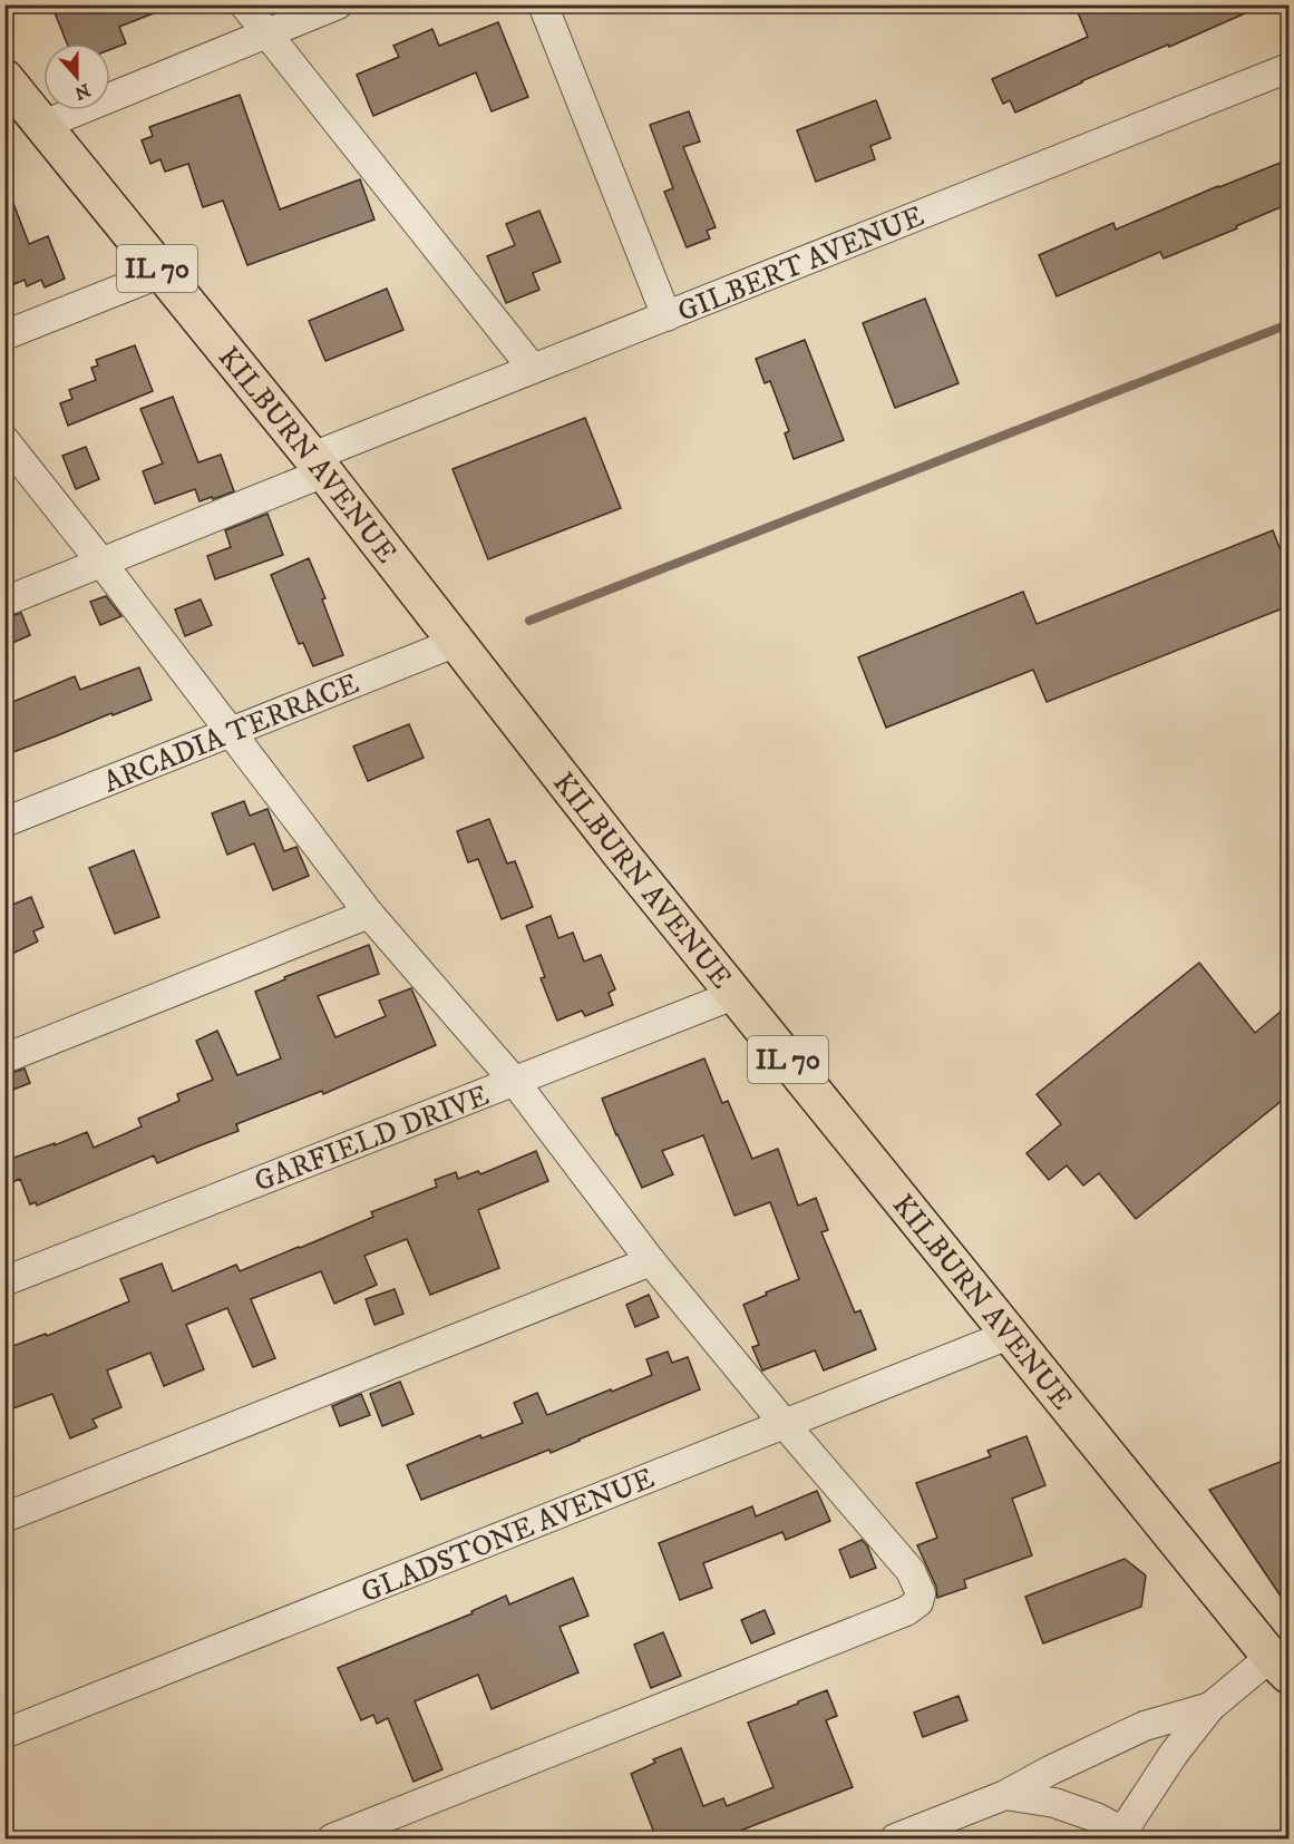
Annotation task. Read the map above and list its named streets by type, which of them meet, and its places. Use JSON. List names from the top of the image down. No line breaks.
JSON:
{"streets":{"main road":["IL 70","KILBURN AVENUE"],"street":["GILBERT AVENUE","ARCADIA TERRACE","GARFIELD DRIVE","GLADSTONE AVENUE"]},"crossings":[["GILBERT AVENUE","KILBURN AVENUE"],["KILBURN AVENUE","ARCADIA TERRACE"],["KILBURN AVENUE","GARFIELD DRIVE"],["KILBURN AVENUE","GLADSTONE AVENUE"]],"north":"bottom"}
